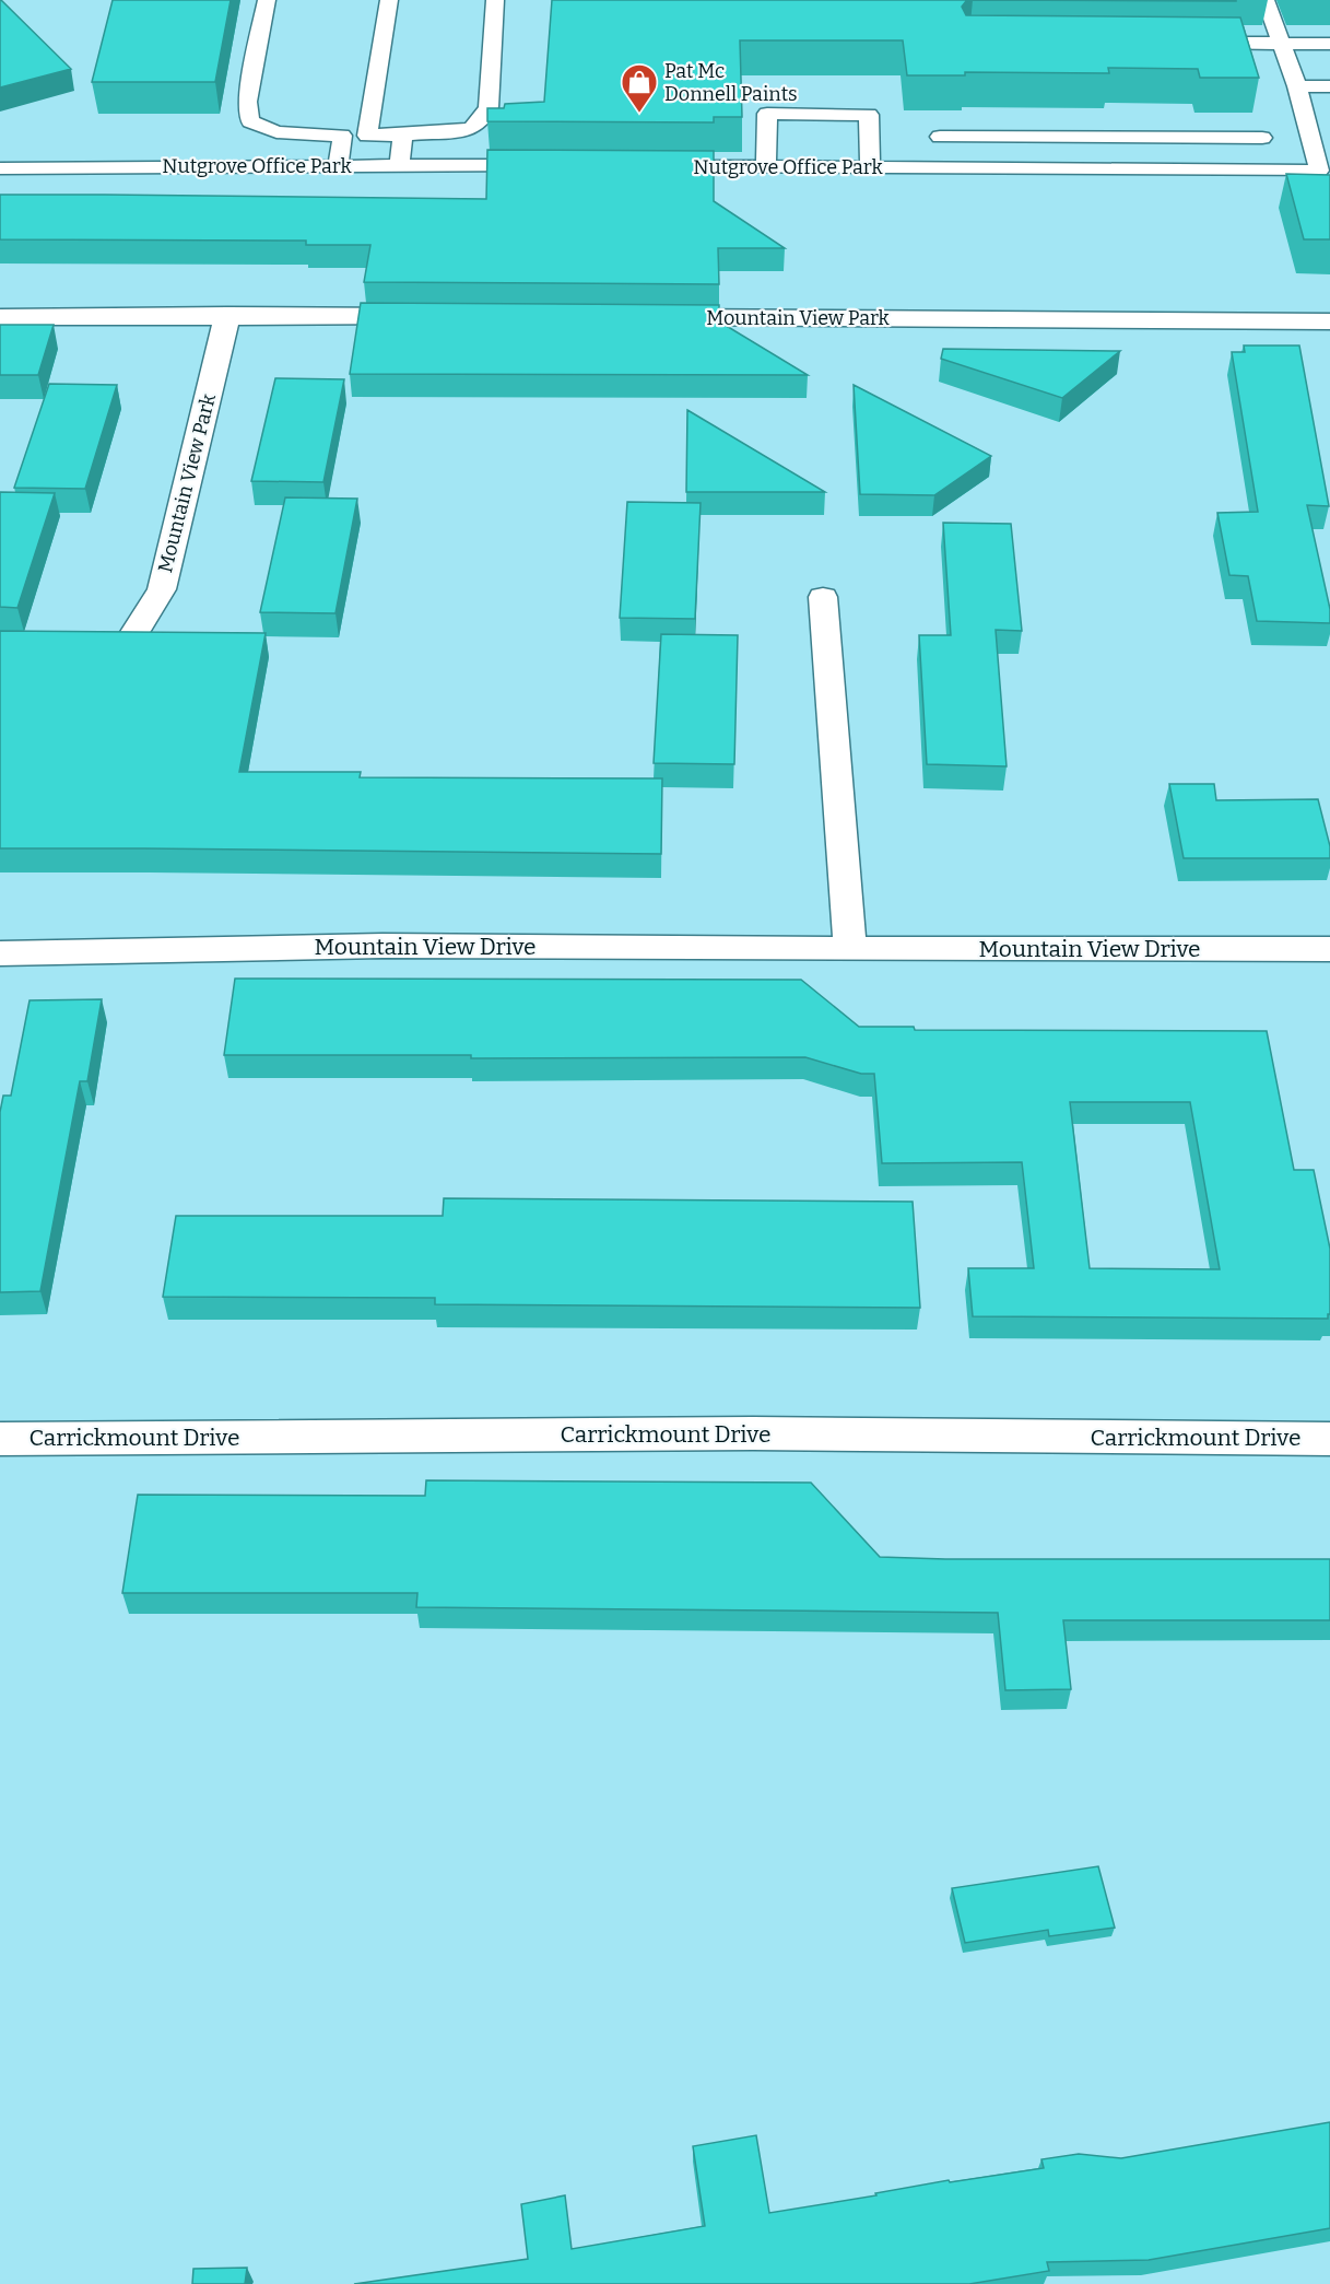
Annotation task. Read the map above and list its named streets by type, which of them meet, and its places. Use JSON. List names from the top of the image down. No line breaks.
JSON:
{"streets":{"street":["Mountain View Park","Mountain View Drive","Carrickmount Drive"],"lane":["Nutgrove Office Park"]},"places":{"shop":["Pat Mc Donnell Paints"]}}
